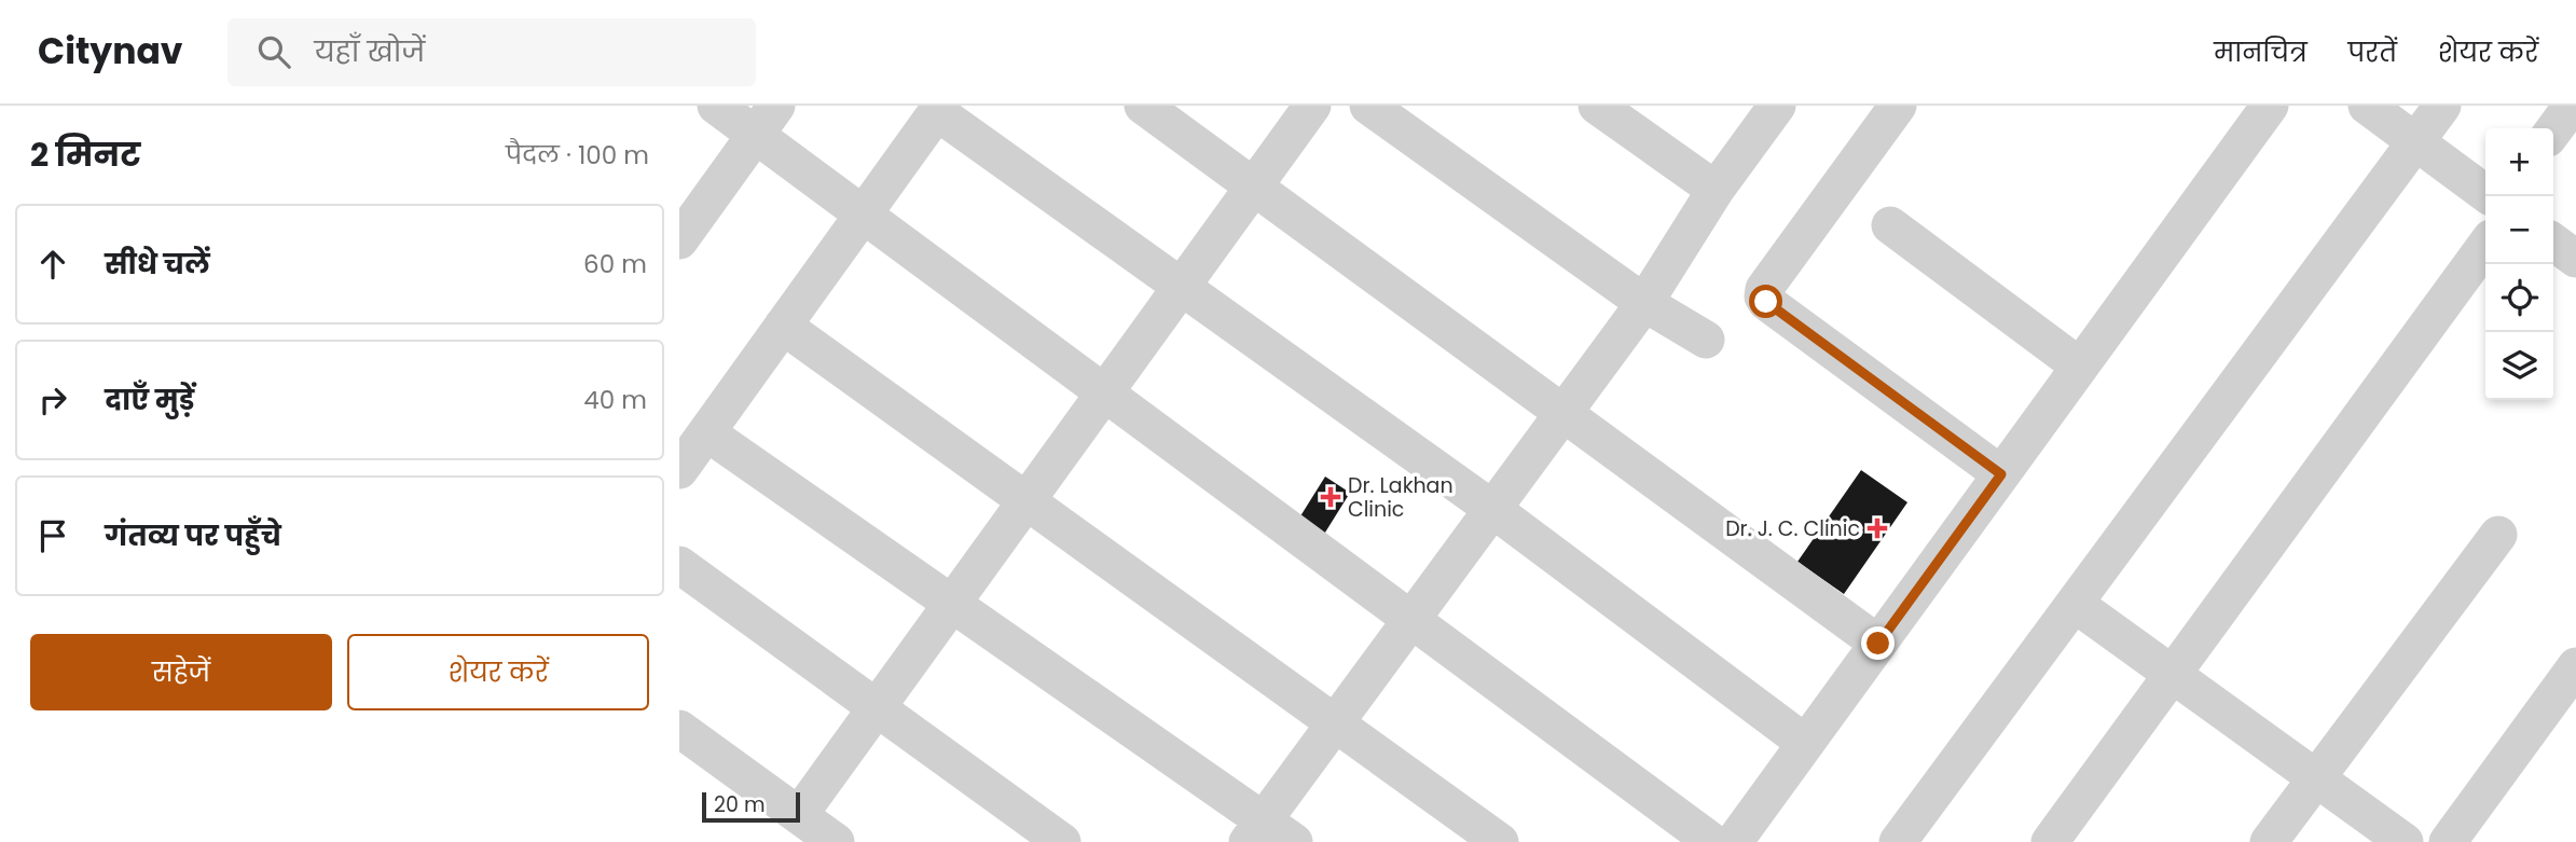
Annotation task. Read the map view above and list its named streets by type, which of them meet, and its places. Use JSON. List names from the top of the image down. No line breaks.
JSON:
{"places":{"health":["Dr. Lakhan Clinic","Dr. J. C. Clinic"]},"scale_bar":"20 m","page":{"header":"Citynav","search":"यहाँ खोजें","nav":["मानचित्र","परतें","शेयर करें"],"heading":["2 मिनट","पैदल · 100 m"],"map_buttons":["+","−"],"list":[["सीधे चलें","60 m"],["दाएँ मुड़ें","40 m"],"गंतव्य पर पहुँचे"],"buttons":["सहेजें","शेयर करें"],"scale":"20 m"}}
